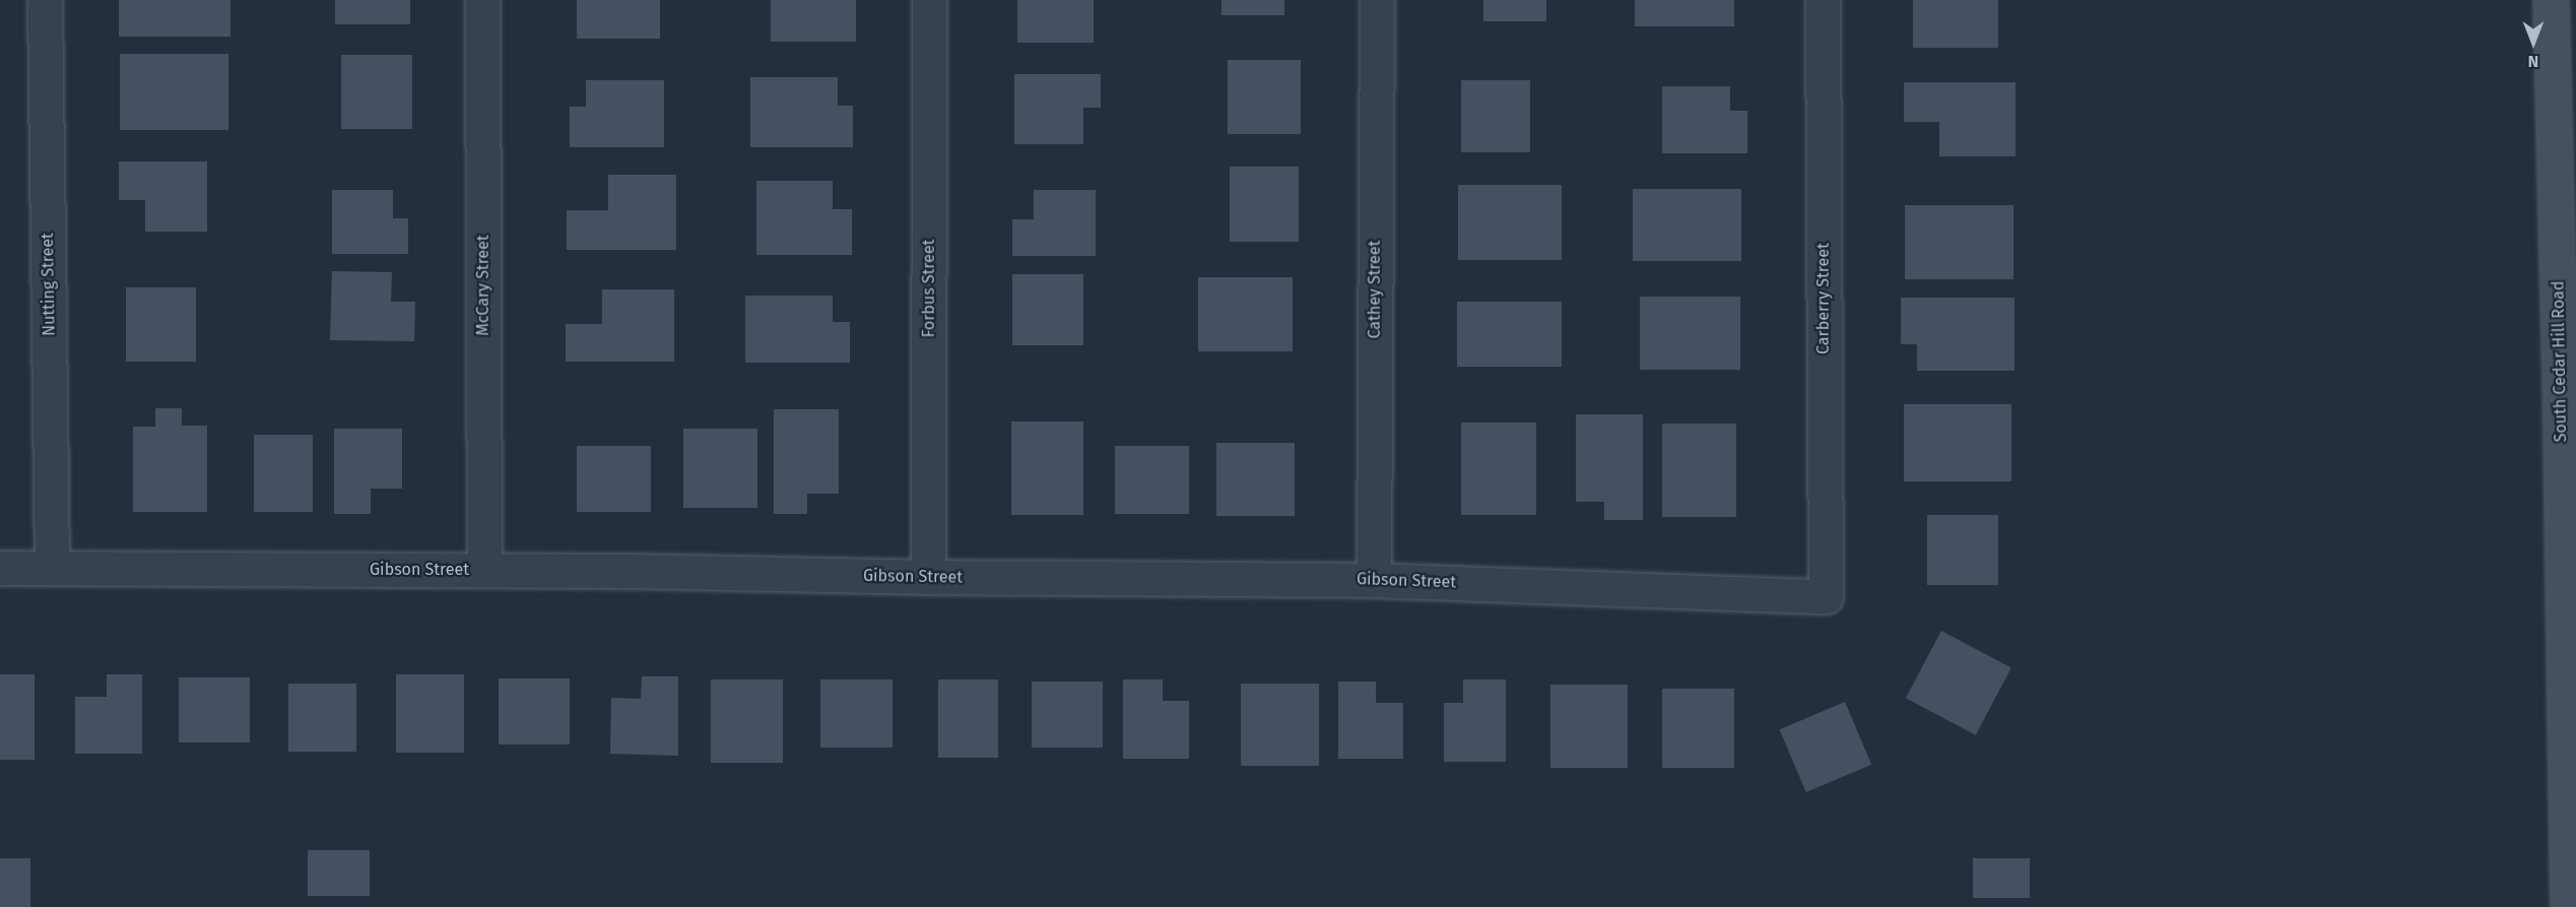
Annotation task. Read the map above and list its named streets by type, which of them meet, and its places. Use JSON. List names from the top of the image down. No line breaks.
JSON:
{"streets":{"street":["Nutting Street","McCary Street","Forbus Street","Cathey Street","Carberry Street","South Cedar Hill Road","Gibson Street"]},"crossings":[["Nutting Street","Gibson Street"],["McCary Street","Gibson Street"],["Forbus Street","Gibson Street"],["Cathey Street","Gibson Street"],["Carberry Street","Gibson Street"]],"north":"bottom"}
